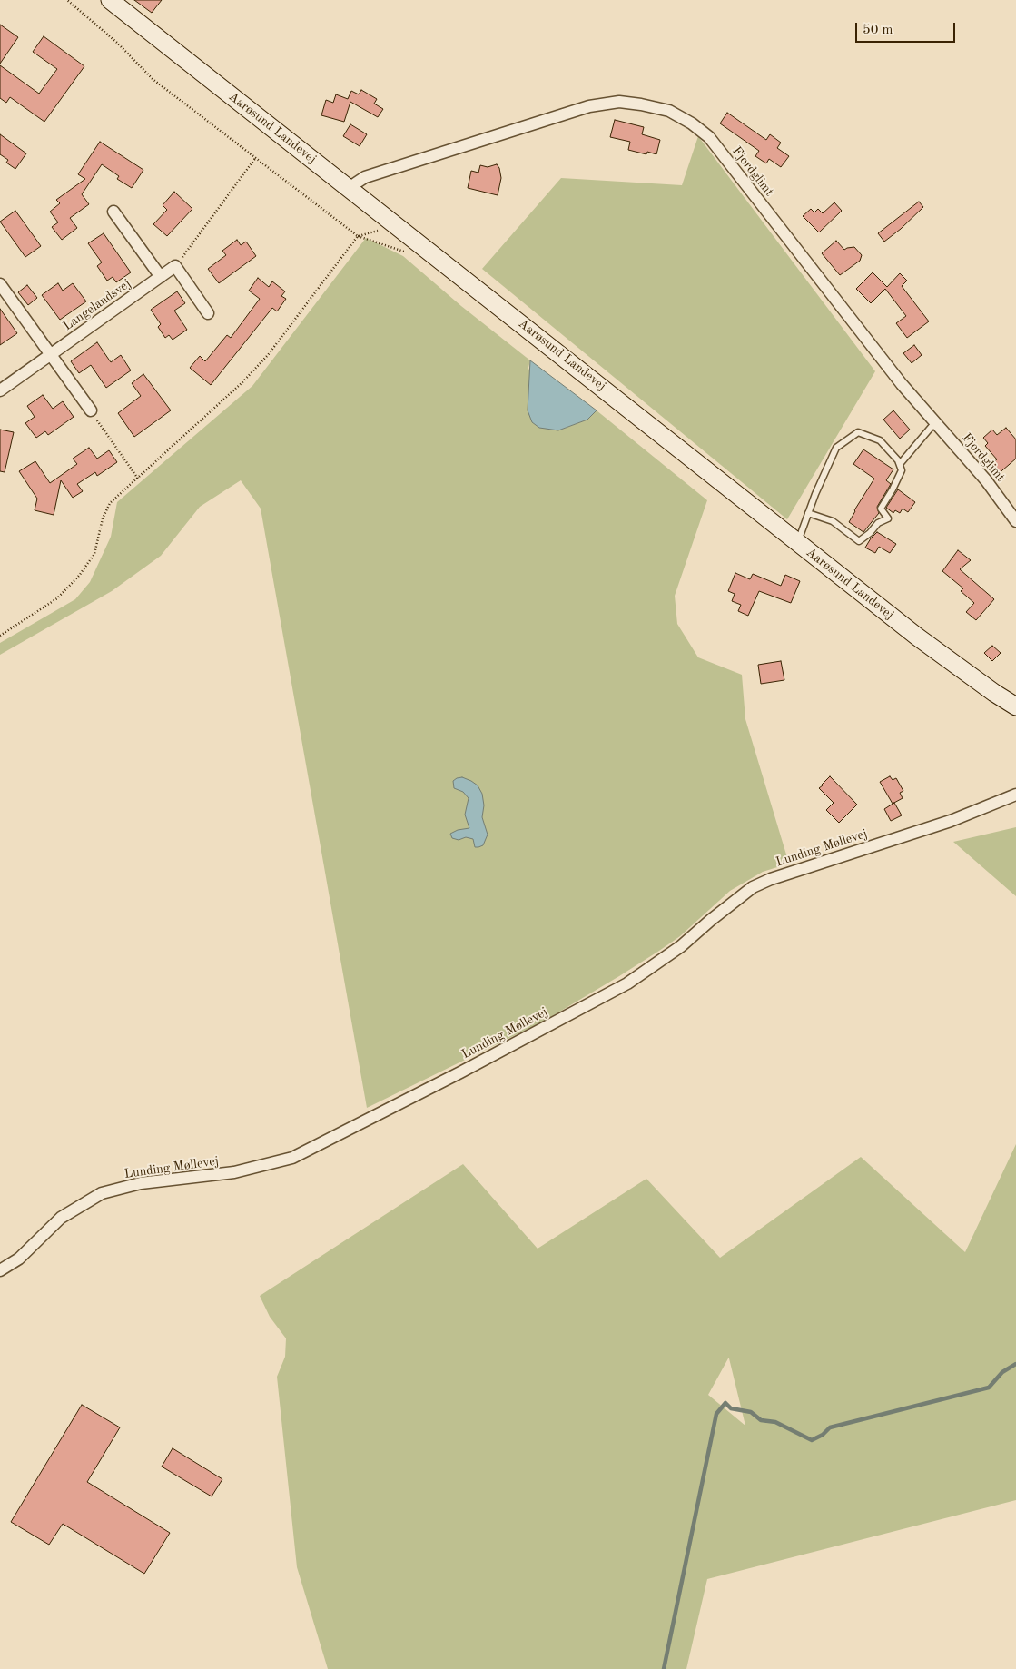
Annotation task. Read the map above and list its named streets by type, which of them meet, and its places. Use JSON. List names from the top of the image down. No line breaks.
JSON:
{"streets":{"street":["Aarøsund Landevej","Fjordglimt","Langelandsvej","Lunding Møllevej"]},"crossings":[["Aarøsund Landevej","Fjordglimt"]],"scale_bar":"50 m"}
